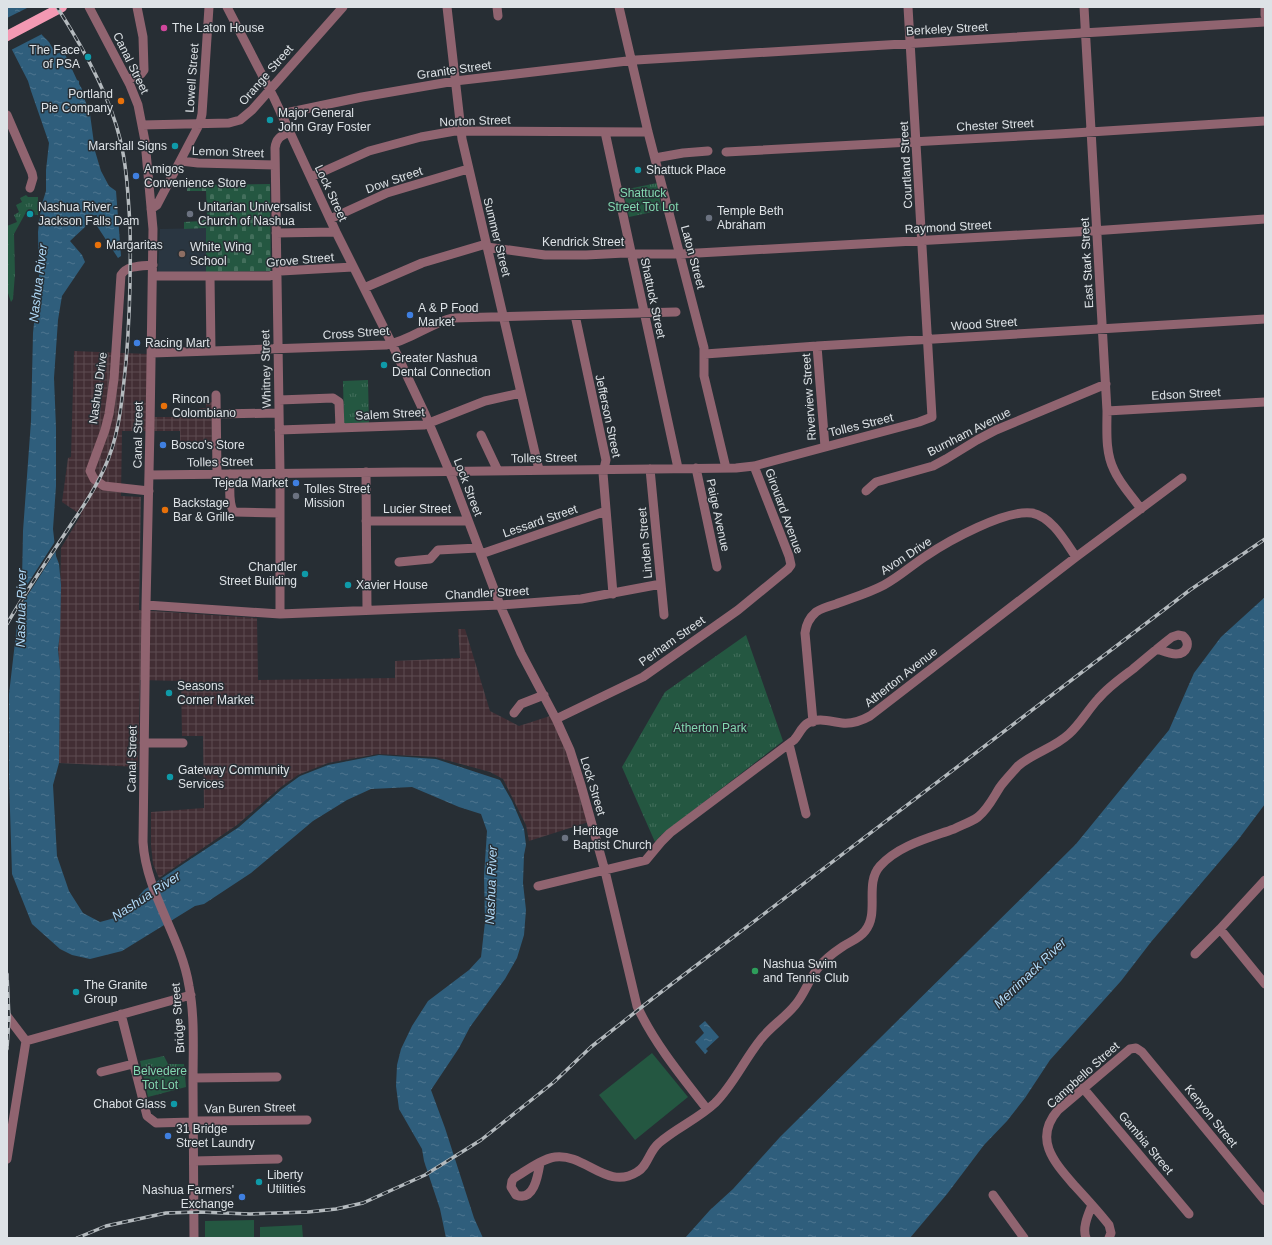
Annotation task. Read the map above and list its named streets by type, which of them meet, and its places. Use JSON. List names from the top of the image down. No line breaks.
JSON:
{"streets":{"street":["Berkeley Street","Canal Street","Granite Street","Orange Street","Lowell Street","Norton Street","Chester Street","Lemon Street","Courtland Street","Dow Street","Lock Street","Raymond Street","Summer Street","Kendrick Street","Laton Street","Grove Street","East Stark Street","Shattuck Street","Wood Street","Cross Street","Whitney Street","Nashua Drive","Edson Street","Riverview Street","Salem Street","Jefferson Street","Tolles Street","Burnham Avenue","Lucier Street","Girouard Avenue","Paige Avenue","Lessard Street","Linden Street","Avon Drive","Chandler Street","Perham Street","Atherton Avenue","Bridge Street","Campbello Street","Van Buren Street","Kenyon Street","Gambia Street"]},"crossings":[["Berkeley Street","Granite Street"],["Berkeley Street","Courtland Street"],["Berkeley Street","Laton Street"],["Berkeley Street","East Stark Street"],["Canal Street","Orange Street"],["Canal Street","Lowell Street"],["Canal Street","Grove Street"],["Canal Street","Cross Street"],["Canal Street","Nashua Drive"],["Canal Street","Tolles Street"],["Canal Street","Chandler Street"],["Canal Street","Bridge Street"],["Granite Street","Lock Street"],["Granite Street","Summer Street"],["Granite Street","Laton Street"],["Orange Street","Lowell Street"],["Orange Street","Lock Street"],["Lowell Street","Lemon Street"],["Norton Street","Lock Street"],["Norton Street","Summer Street"],["Norton Street","Laton Street"],["Norton Street","Shattuck Street"],["Chester Street","Courtland Street"],["Chester Street","East Stark Street"],["Lemon Street","Whitney Street"],["Courtland Street","Raymond Street"],["Courtland Street","Wood Street"],["Courtland Street","Tolles Street"],["Dow Street","Lock Street"],["Dow Street","Summer Street"],["Lock Street","Kendrick Street"],["Lock Street","Grove Street"],["Lock Street","Cross Street"],["Lock Street","Whitney Street"],["Lock Street","Salem Street"],["Lock Street","Tolles Street"],["Lock Street","Lucier Street"],["Lock Street","Lessard Street"],["Lock Street","Chandler Street"],["Lock Street","Perham Street"],["Raymond Street","Kendrick Street"],["Raymond Street","Laton Street"],["Raymond Street","East Stark Street"],["Raymond Street","Shattuck Street"],["Summer Street","Kendrick Street"],["Summer Street","Cross Street"],["Summer Street","Salem Street"],["Summer Street","Tolles Street"],["Kendrick Street","Shattuck Street"],["Laton Street","Wood Street"],["Laton Street","Tolles Street"],["Grove Street","Whitney Street"],["East Stark Street","Wood Street"],["East Stark Street","Edson Street"],["East Stark Street","Burnham Avenue"],["East Stark Street","Atherton Avenue"],["Shattuck Street","Cross Street"],["Shattuck Street","Tolles Street"],["Wood Street","Riverview Street"],["Cross Street","Whitney Street"],["Cross Street","Jefferson Street"],["Whitney Street","Salem Street"],["Whitney Street","Tolles Street"],["Whitney Street","Chandler Street"],["Riverview Street","Tolles Street"],["Jefferson Street","Tolles Street"],["Jefferson Street","Lessard Street"],["Jefferson Street","Chandler Street"],["Tolles Street","Girouard Avenue"],["Tolles Street","Paige Avenue"],["Tolles Street","Linden Street"],["Girouard Avenue","Perham Street"],["Linden Street","Chandler Street"],["Avon Drive","Atherton Avenue"],["Bridge Street","Van Buren Street"],["Campbello Street","Kenyon Street"],["Campbello Street","Gambia Street"]],"water":["Nashua River","Merrimack River"],"parks":["Shattuck Street Tot Lot","Atherton Park","Belvedere Tot Lot"],"places":["The Laton House","The Face of PSA","Portland Pie Company","Major General John Gray Foster","Marshall Signs","Shattuck Place","Amigos Convenience Store","Nashua River - Jackson Falls Dam","Unitarian Universalist Church of Nashua","Temple Beth Abraham","Margaritas","White Wing School","A & P Food Market","Racing Mart","Greater Nashua Dental Connection","Rincon Colombiano","Bosco's Store","Tejeda Market","Tolles Street Mission","Backstage Bar & Grille","Chandler Street Building","Xavier House","Seasons Corner Market","Gateway Community Services","Heritage Baptist Church","Nashua Swim and Tennis Club","The Granite Group","Chabot Glass","31 Bridge Street Laundry","Liberty Utilities","Nashua Farmers' Exchange"]}
